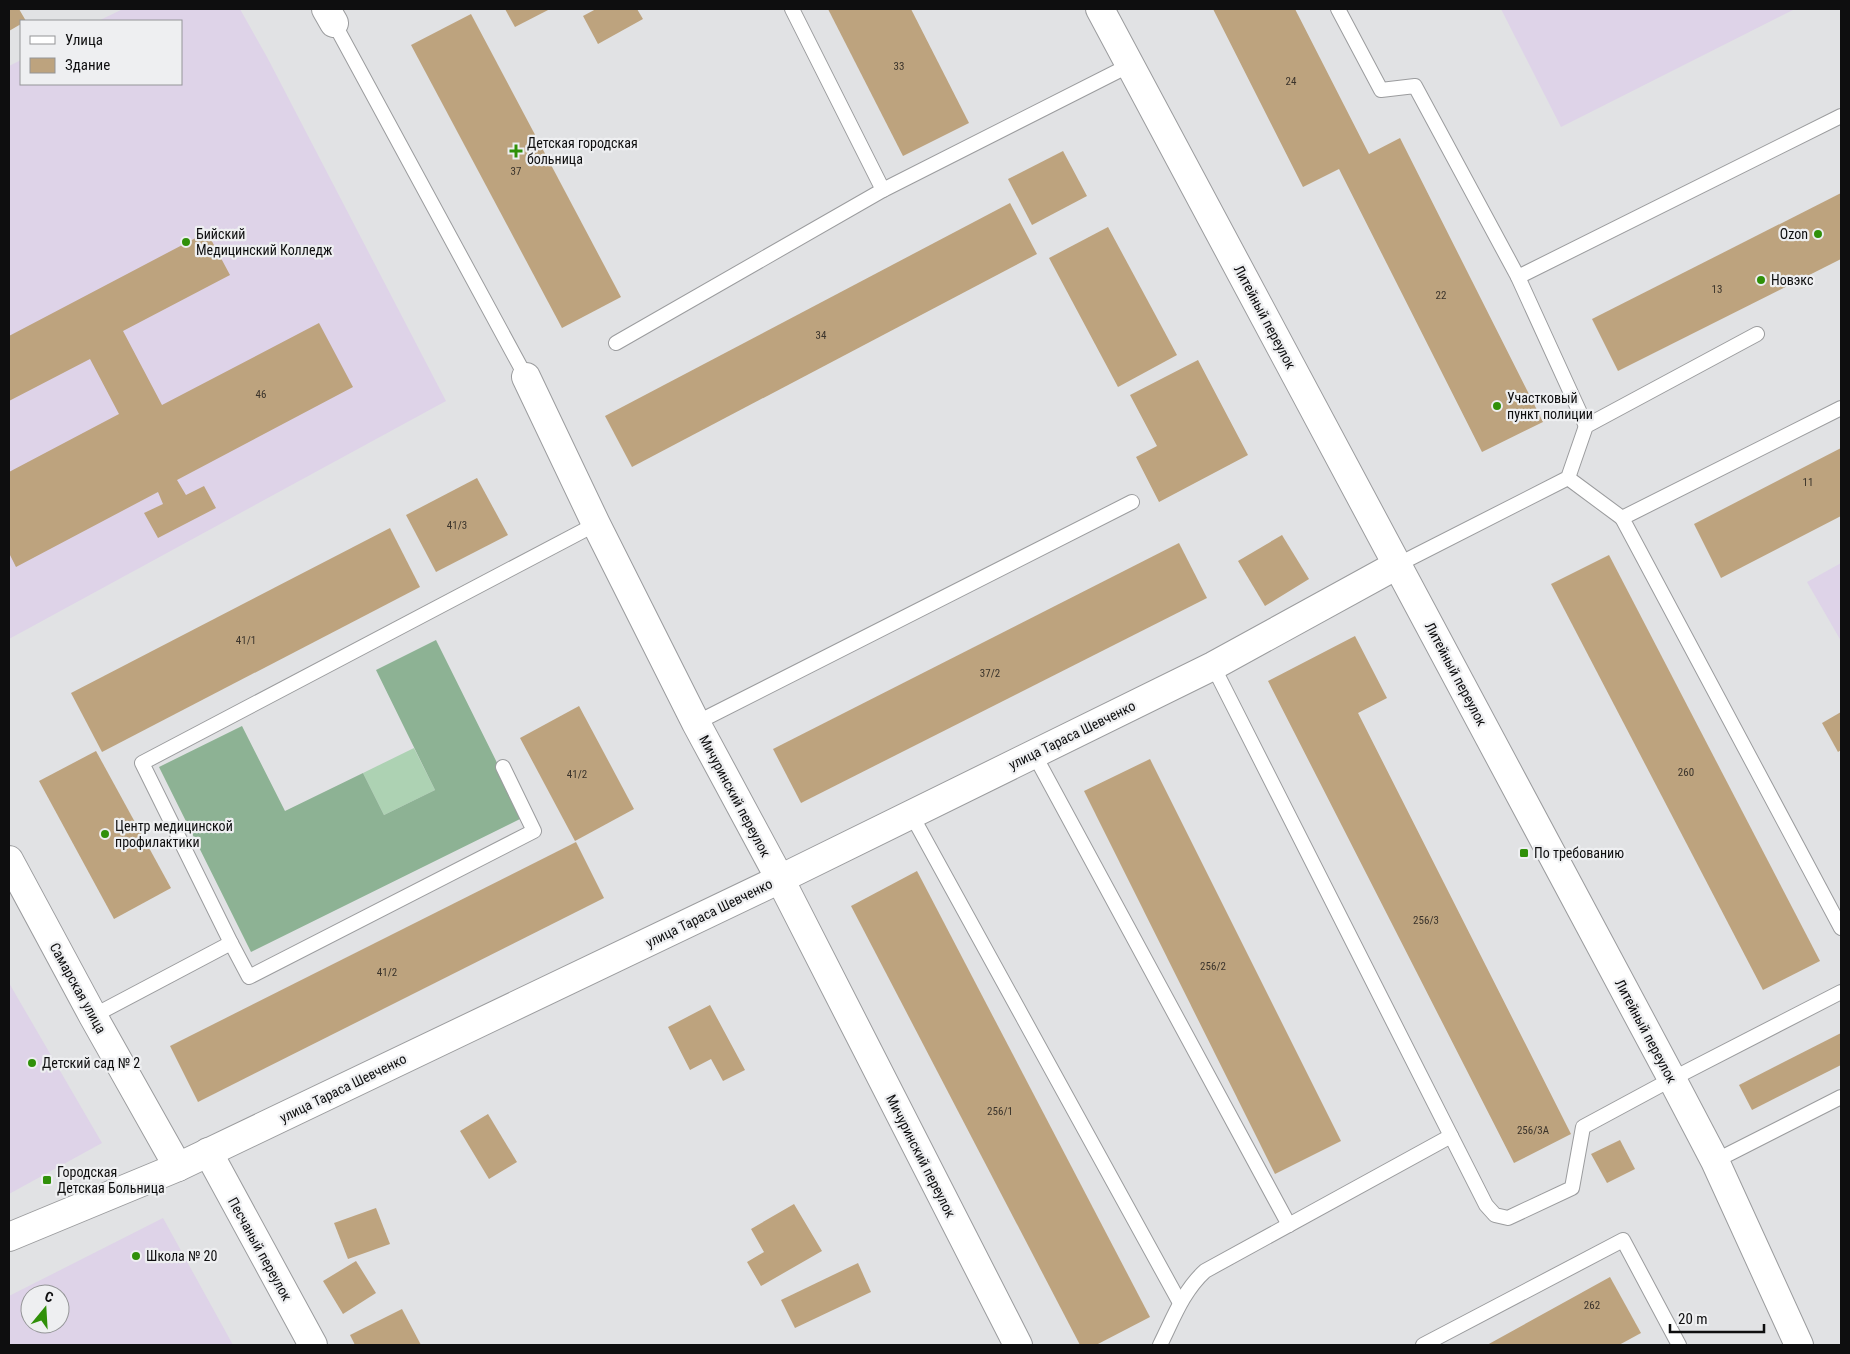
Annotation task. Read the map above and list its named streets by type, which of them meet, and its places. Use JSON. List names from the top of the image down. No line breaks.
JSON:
{"streets":{"street":["Литейный переулок","улица Тараса Шевченко","Мичуринский переулок","Самарская улица","Песчаный переулок"]},"crossings":[["Литейный переулок","улица Тараса Шевченко"],["улица Тараса Шевченко","Мичуринский переулок"],["улица Тараса Шевченко","Самарская улица"],["улица Тараса Шевченко","Песчаный переулок"]],"places":{"health":["Детская городская больница"],"other":["Ozon","Бийский Медицинский Колледж","Новэкс","Участковый пункт полиции","Центр медицинской профилактики","Детский сад № 2","Школа № 20"],"transit":["По требованию","Городская Детская Больница"]},"house_numbers":["33","24","37","13","22","34","46","11","41/3","41/1","37/2","260","41/2","256/3","256/2","41/2","256/1","256/3А","262"],"legend":["Улица","Здание"],"scale_bar":"20 m","north":"top"}
